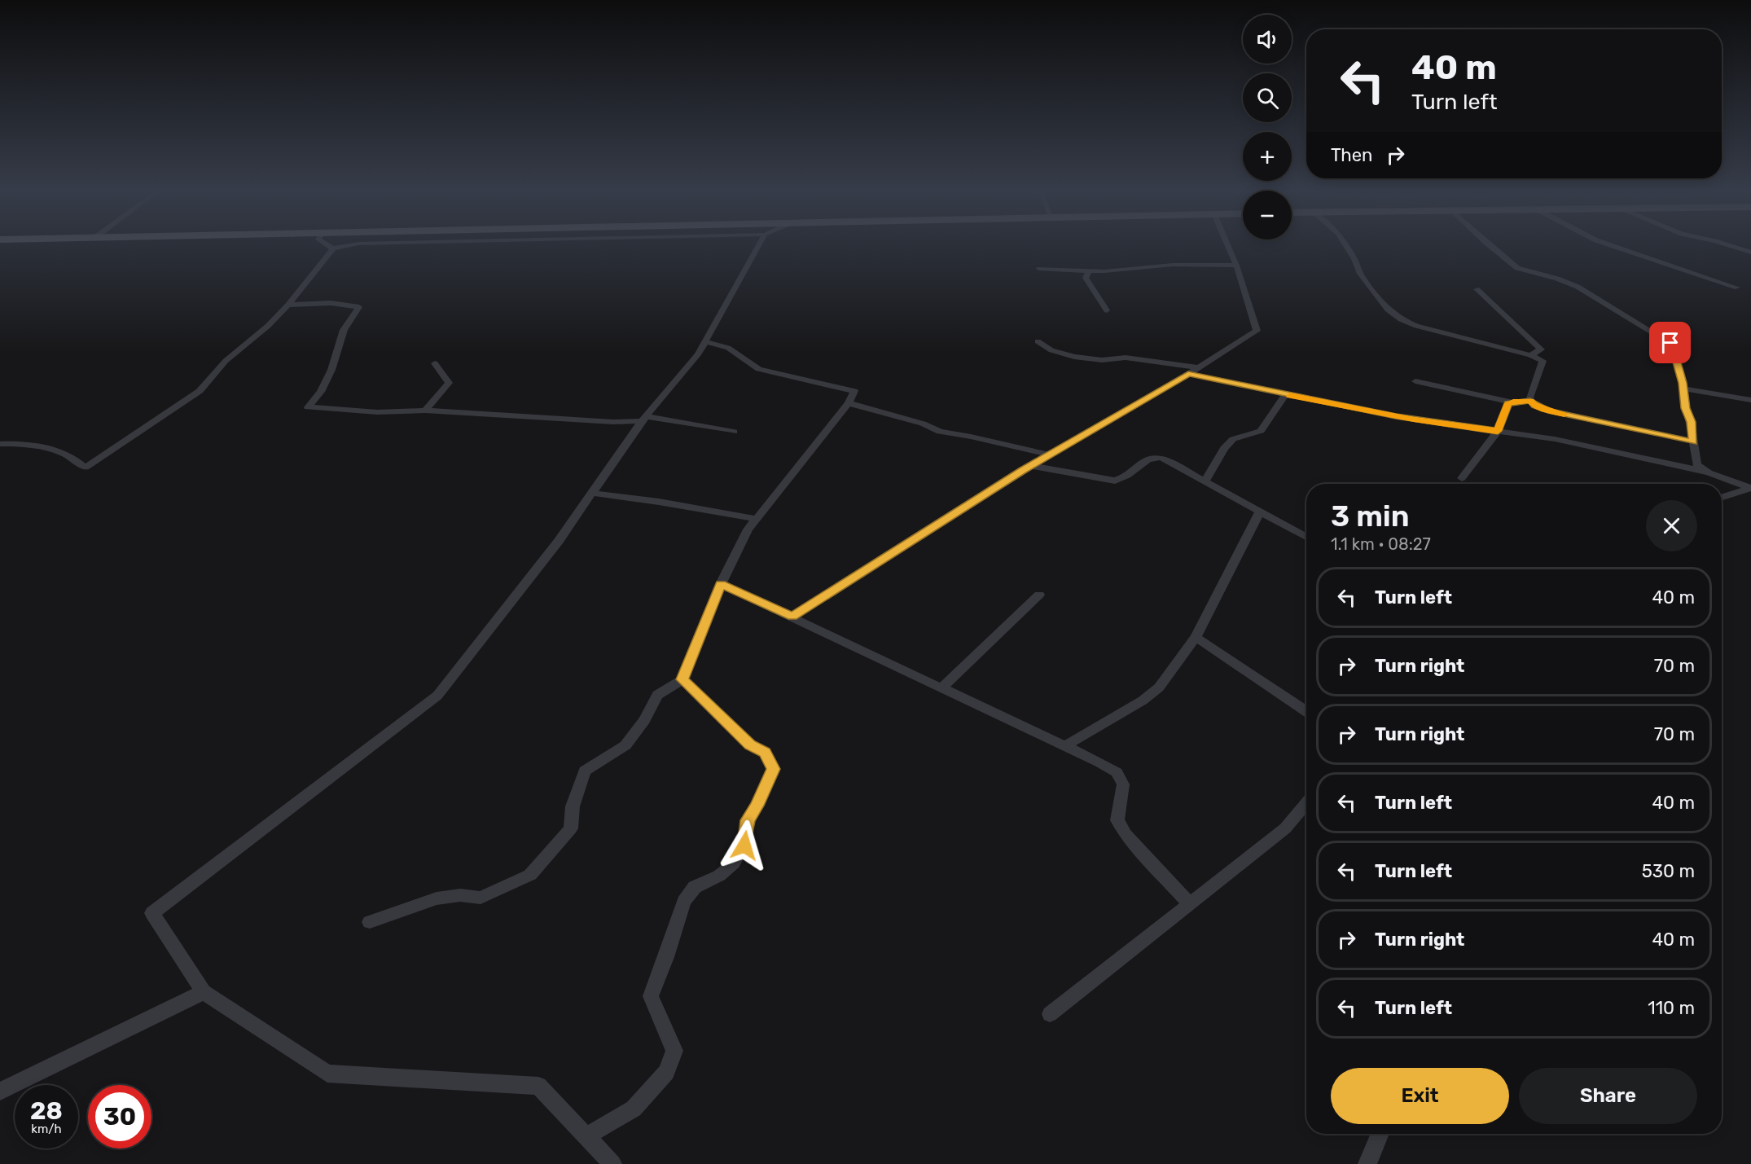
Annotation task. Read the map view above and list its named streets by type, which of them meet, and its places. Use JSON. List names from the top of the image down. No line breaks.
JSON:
{"page":{"map_buttons":["+","−"],"turn":["40 m","Turn left"],"then":"Then","heading":["3 min","1.1 km · 08:27"],"list":[{"name":"Turn left","value":"40 m"},{"name":"Turn right","value":"70 m"},{"name":"Turn right","value":"70 m"},{"name":"Turn left","value":"40 m"},{"name":"Turn left","value":"530 m"},{"name":"Turn right","value":"40 m"},{"name":"Turn left","value":"110 m"}],"buttons":["Exit","Share"],"speed":"28 km/h","limit":"30"}}
